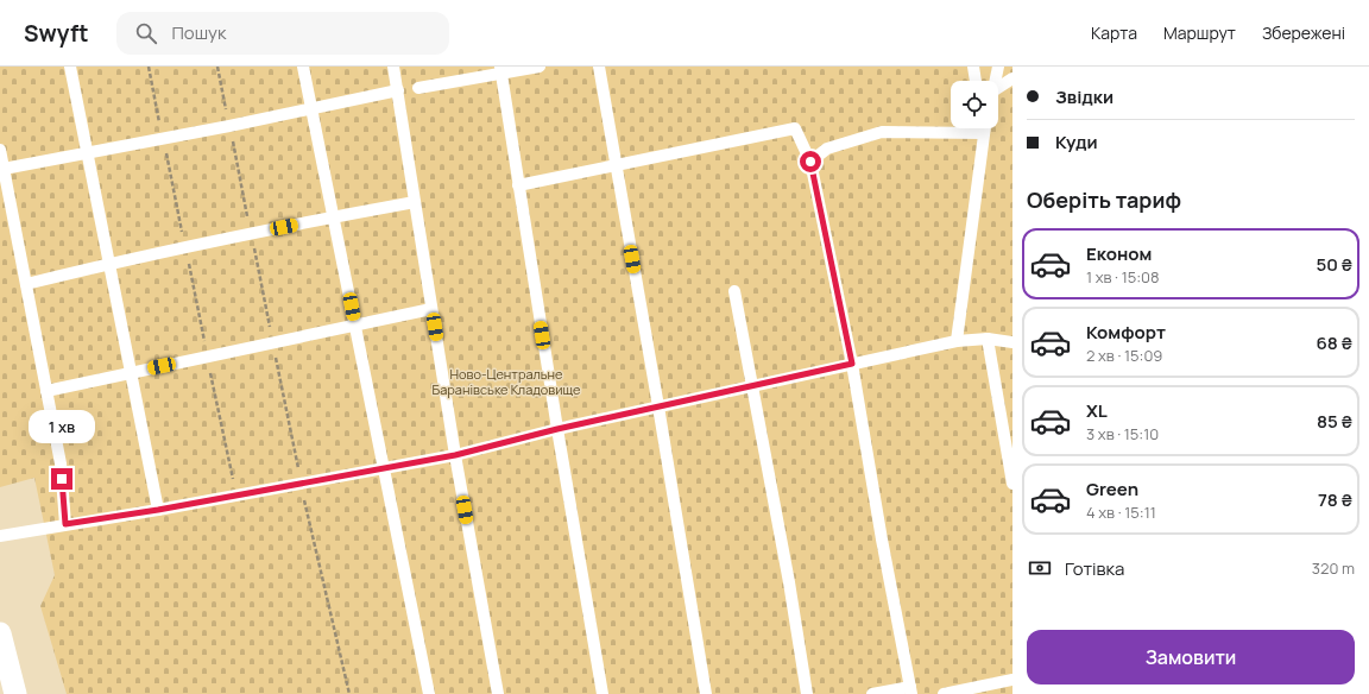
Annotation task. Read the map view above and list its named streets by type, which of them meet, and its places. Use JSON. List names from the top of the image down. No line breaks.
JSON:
{"parks":["Ново-Центральне Баранівське Кладовище"],"page":{"header":"Swyft","search":"Пошук","nav":["Карта","Маршрут","Збережені"],"banner":["Звідки","Куди"],"heading":"Оберіть тариф","list":[{"name":"Економ","note":"1 хв · 15:08","value":"50 ₴"},{"name":"Комфорт","note":"2 хв · 15:09","value":"68 ₴"},{"name":"XL","note":"3 хв · 15:10","value":"85 ₴"},{"name":"Green","note":"4 хв · 15:11","value":"78 ₴"}],"bubble":"1 хв","pay":["Готівка","320 m"],"buttons":"Замовити"}}
